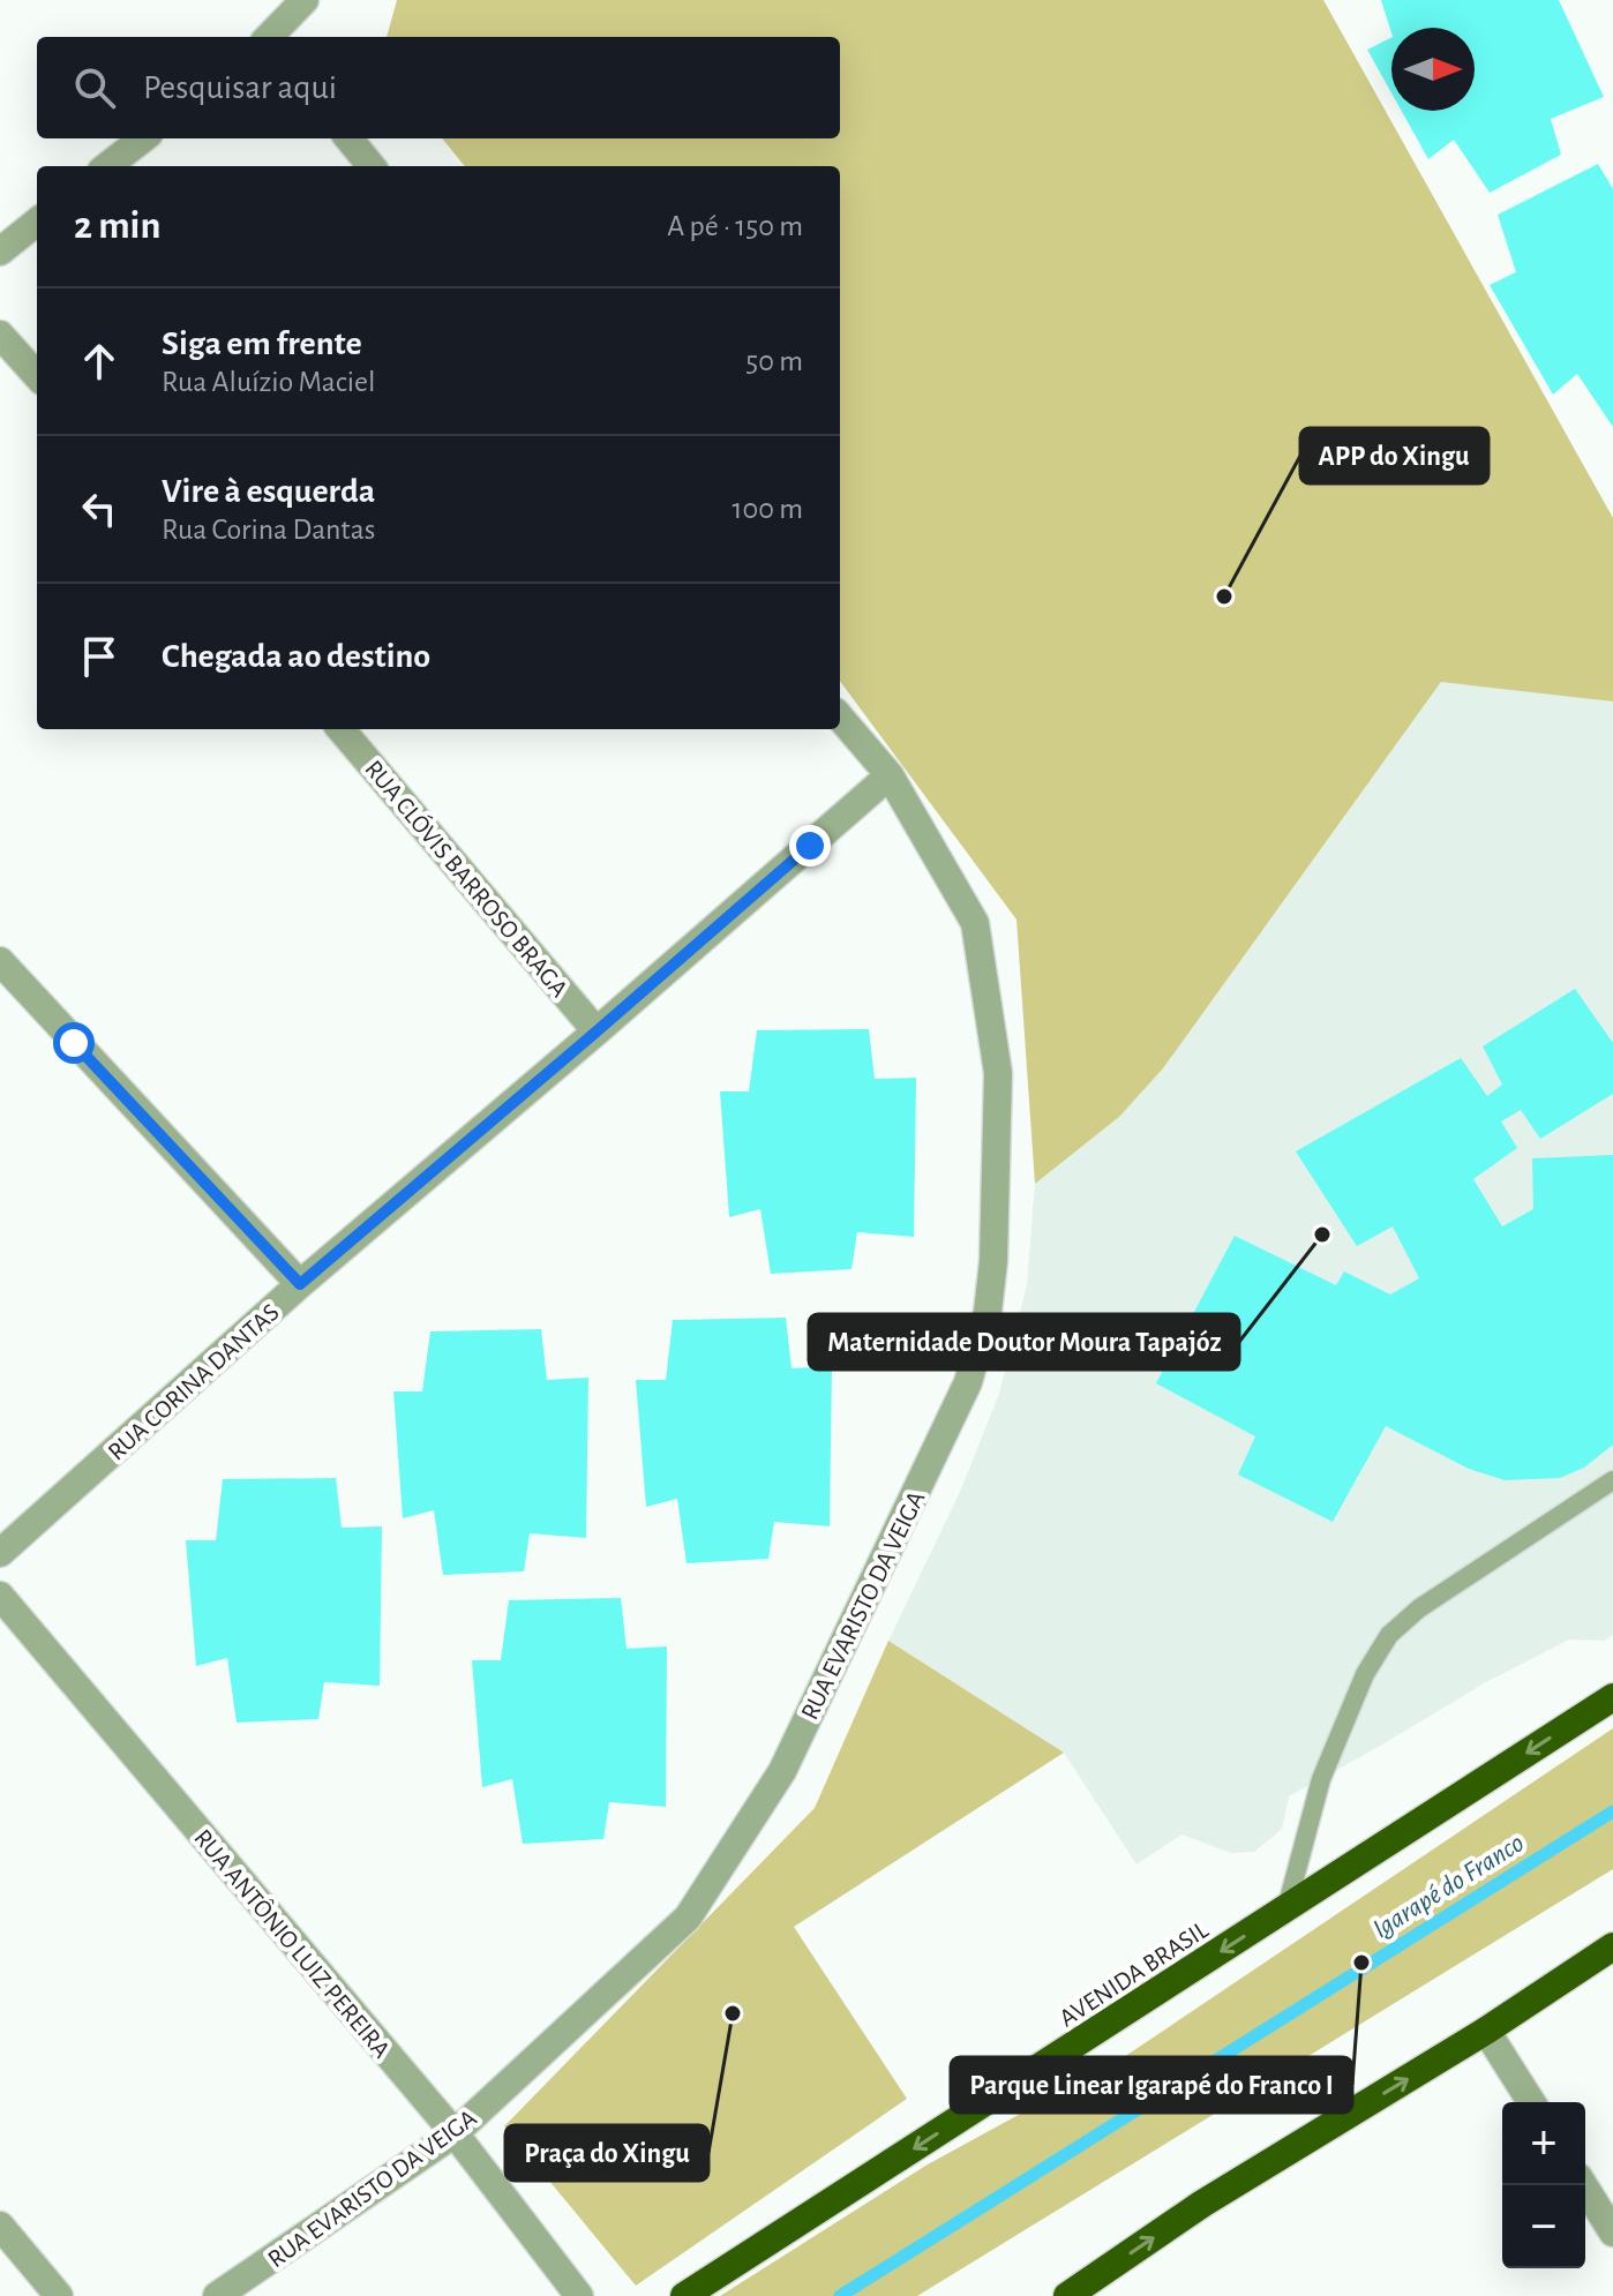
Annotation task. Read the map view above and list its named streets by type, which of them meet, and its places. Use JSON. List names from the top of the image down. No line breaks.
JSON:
{"streets":{"highway":["AVENIDA BRASIL"],"street":["RUA CLÓVIS BARROSO BRAGA","RUA CORINA DANTAS","RUA EVARISTO DA VEIGA","RUA ANTÔNIO LUIZ PEREIRA"]},"crossings":[["RUA CLÓVIS BARROSO BRAGA","RUA CORINA DANTAS"],["RUA CORINA DANTAS","RUA EVARISTO DA VEIGA"],["RUA EVARISTO DA VEIGA","RUA ANTÔNIO LUIZ PEREIRA"]],"water":["Igarapé do Franco"],"places":["APP do Xingu","Maternidade Doutor Moura Tapajóz","Parque Linear Igarapé do Franco I","Praça do Xingu"],"north":"right","page":{"search":"Pesquisar aqui","heading":["2 min","A pé · 150 m"],"list":[["Siga em frente","Rua Aluízio Maciel","50 m"],["Vire à esquerda","Rua Corina Dantas","100 m"],"Chegada ao destino"],"map_buttons":["+","−"]}}
